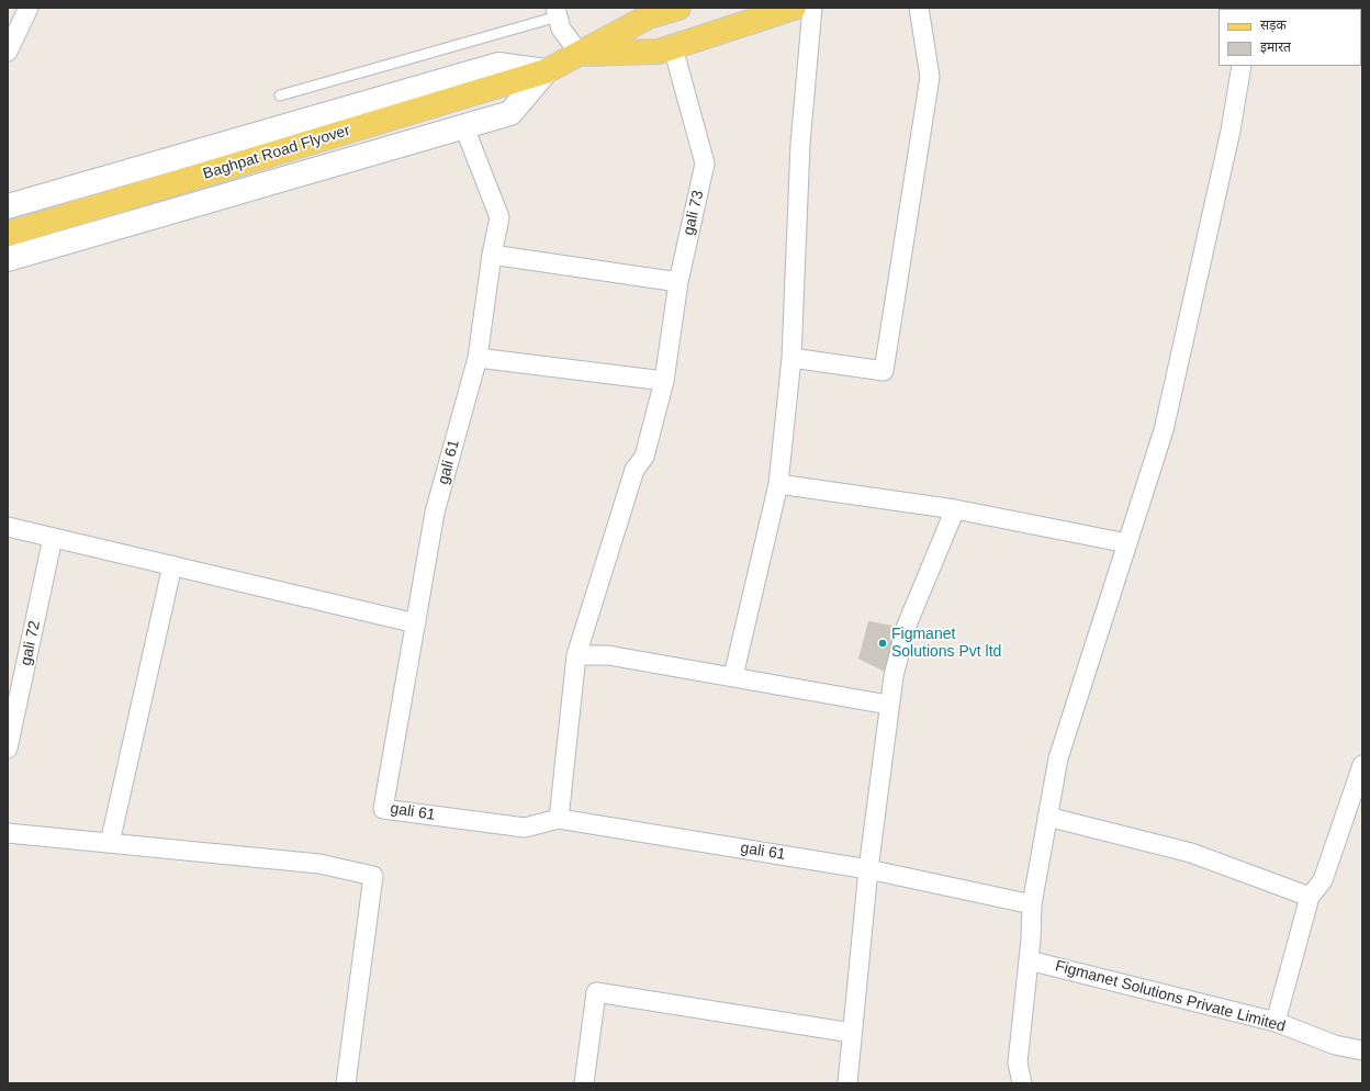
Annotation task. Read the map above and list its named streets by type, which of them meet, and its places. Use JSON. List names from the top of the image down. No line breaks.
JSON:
{"streets":{"main road":["Baghpat Road Flyover"],"street":["gali 73","gali 61","gali 72","Figmanet Solutions Private Limited"]},"crossings":[["gali 73","gali 61"]],"places":["Figmanet Solutions Pvt ltd"],"legend":["सड़क","इमारत"]}
